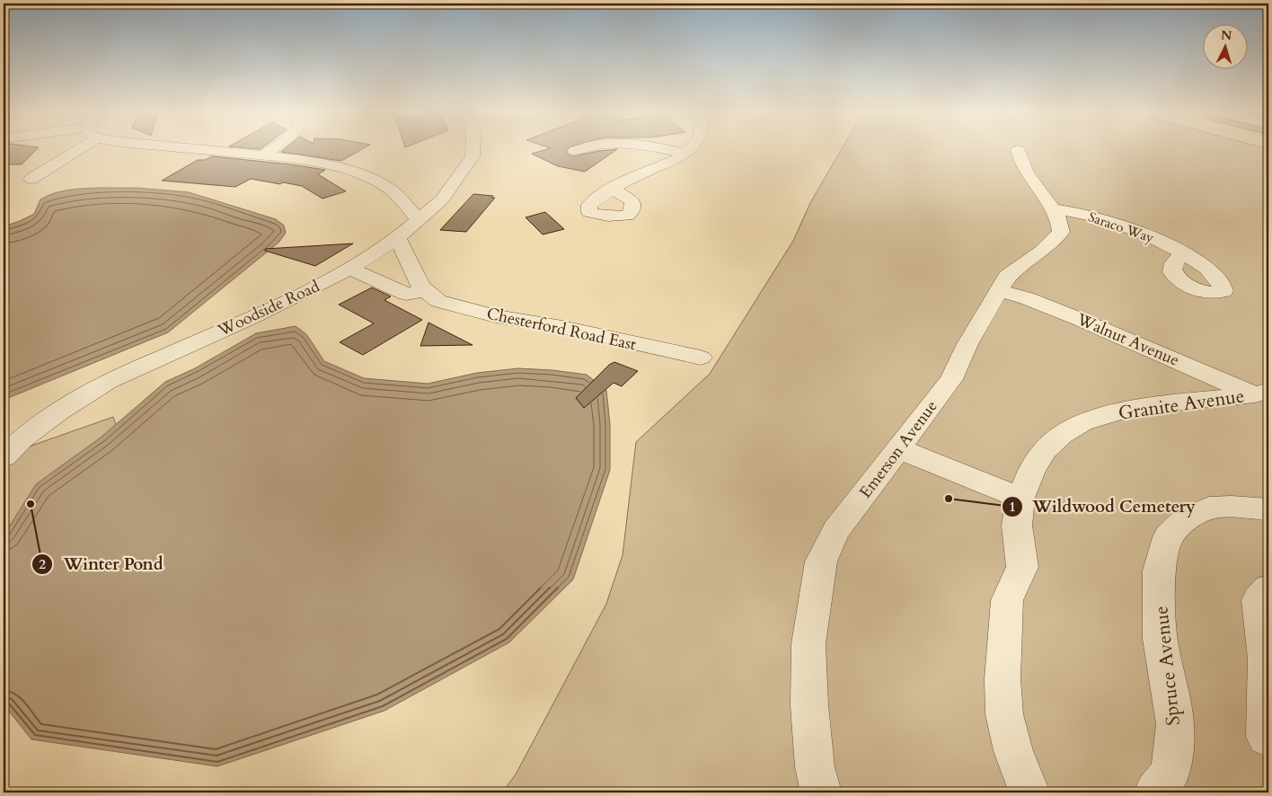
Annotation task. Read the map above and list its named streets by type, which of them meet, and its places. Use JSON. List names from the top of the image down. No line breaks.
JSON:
{"streets":{"street":["Saraco Way","Woodside Road","Chesterford Road East","Walnut Avenue","Granite Avenue","Emerson Avenue","Spruce Avenue"]},"crossings":[["Saraco Way","Emerson Avenue"],["Woodside Road","Chesterford Road East"],["Walnut Avenue","Granite Avenue"],["Walnut Avenue","Emerson Avenue"]],"places":["Wildwood Cemetery","Winter Pond"],"north":"top"}
